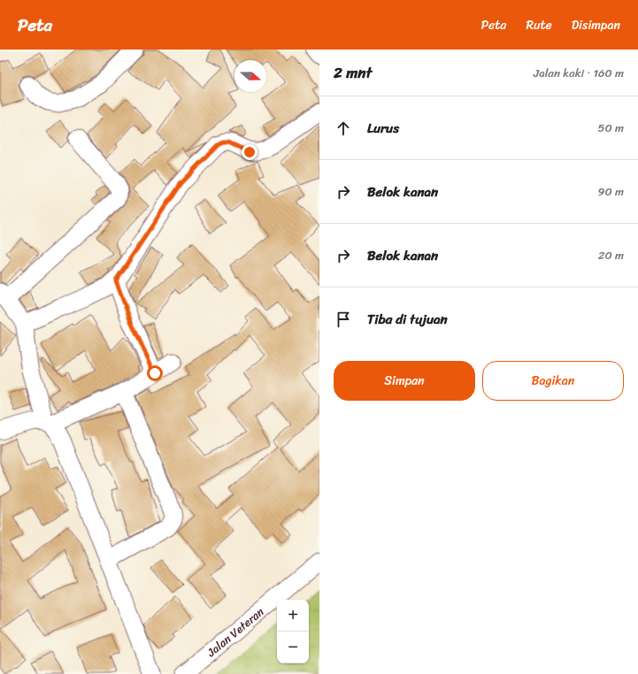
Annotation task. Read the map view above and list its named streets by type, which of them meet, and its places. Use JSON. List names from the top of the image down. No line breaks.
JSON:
{"streets":{"street":["Jalan Veteran"]},"north":"right","page":{"header":"Peta","nav":["Peta","Rute","Disimpan"],"heading":["2 mnt","Jalan kaki · 160 m"],"list":[["Lurus","50 m"],["Belok kanan","90 m"],["Belok kanan","20 m"],"Tiba di tujuan"],"buttons":["Simpan","Bagikan"],"map_buttons":["+","−"]}}
